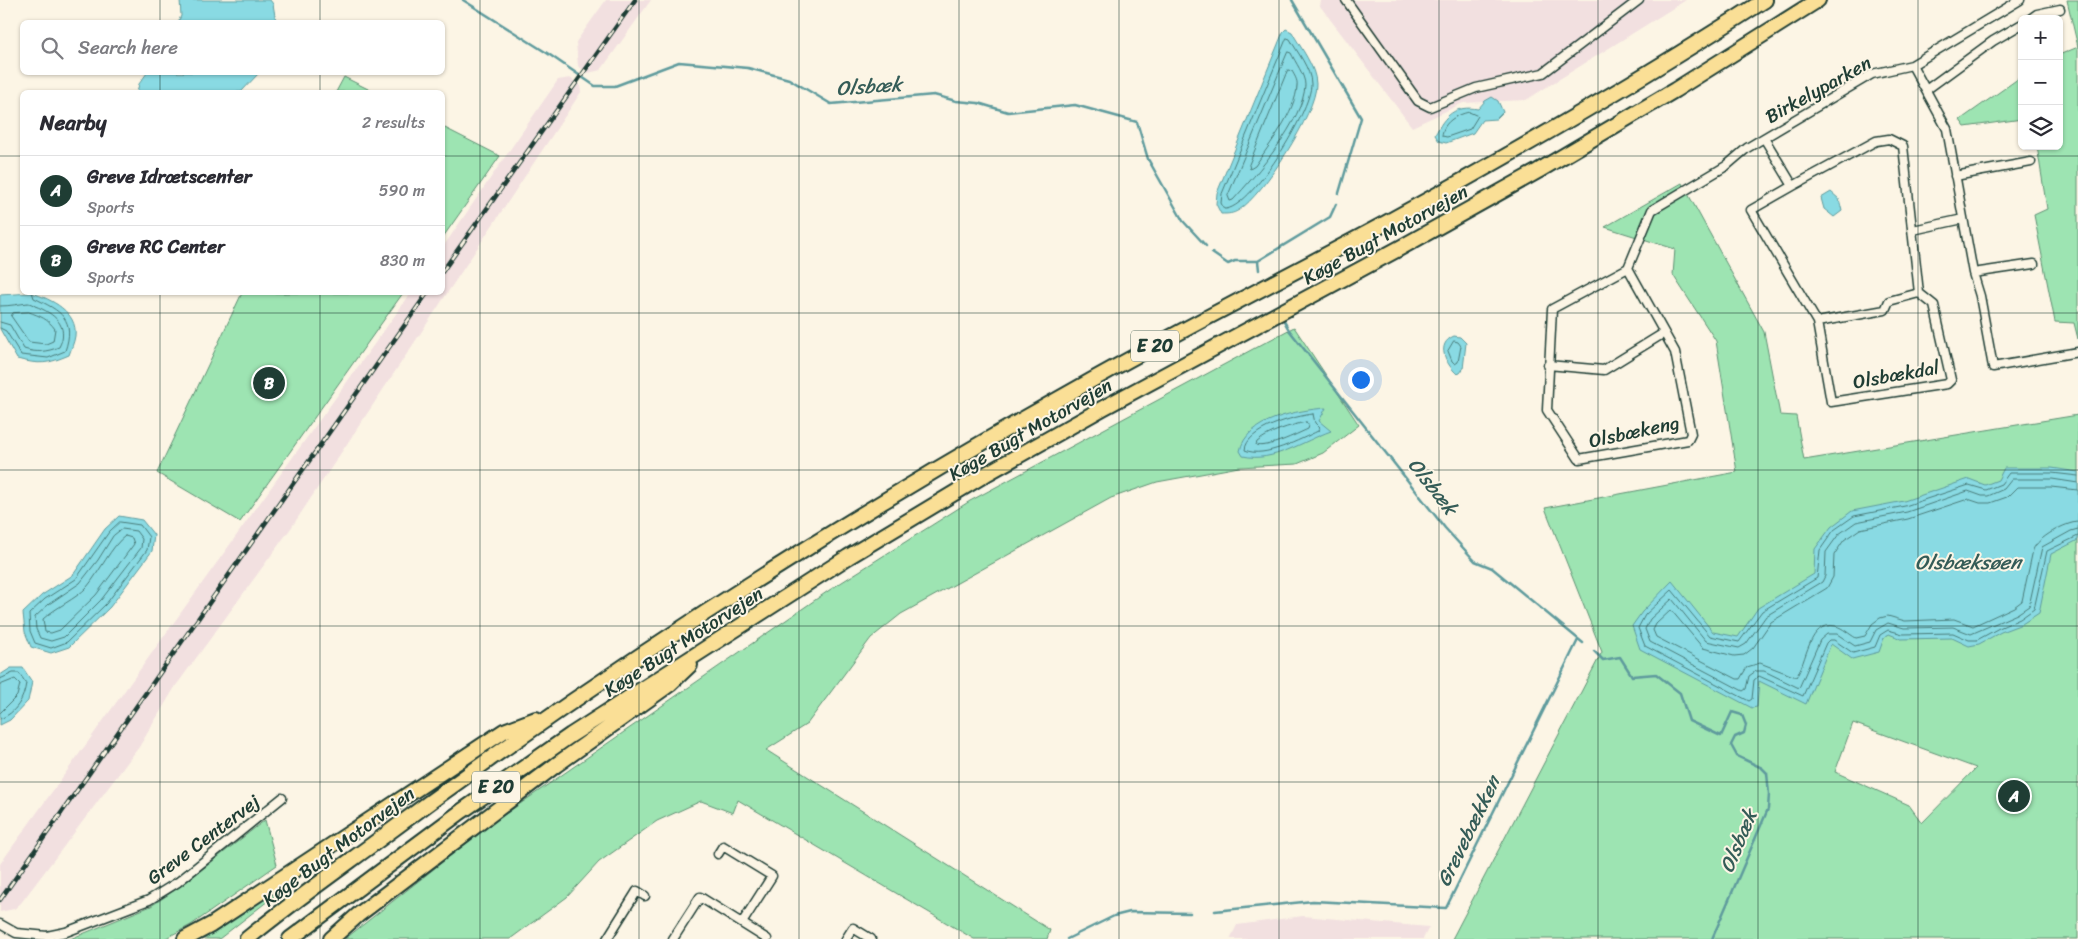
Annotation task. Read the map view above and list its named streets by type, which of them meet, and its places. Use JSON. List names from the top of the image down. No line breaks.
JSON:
{"streets":{"highway":["Køge Bugt Motorvejen","E 20"],"street":["Birkelyparken","Olsbækdal","Olsbækeng","Greve Centervej"]},"water":["Olsbæk","Olsbæksøen","Grevebækken"],"page":{"map_buttons":["+","−"],"search":"Search here","heading":["Nearby","2 results"],"list":[{"mark":"A","name":"Greve Idrætscenter","note":"Sports","value":"590 m"},{"mark":"B","name":"Greve RC Center","note":"Sports","value":"830 m"}],"pins":["B","A"]}}
